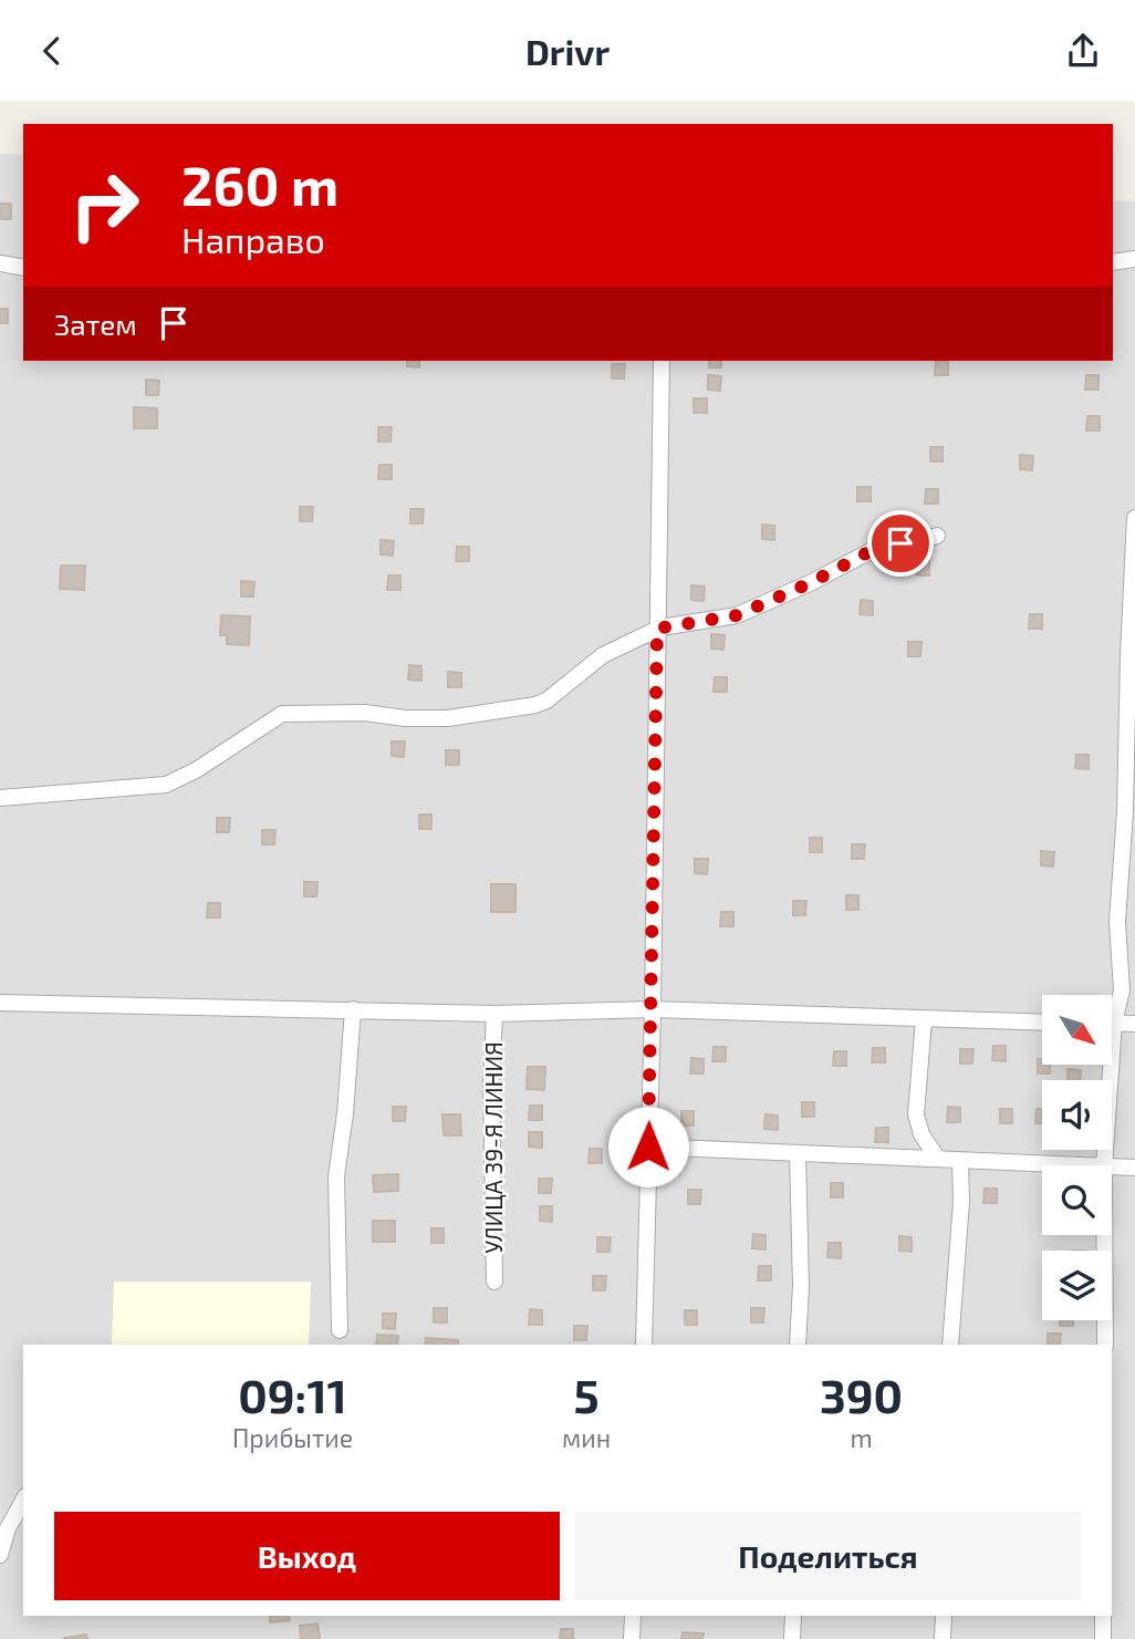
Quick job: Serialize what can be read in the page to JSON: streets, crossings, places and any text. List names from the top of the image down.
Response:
{
  "streets": {
    "street": ["УЛИЦА 39-Я ЛИНИЯ"]
  },
  "north": "bottom right",
  "page": {
    "header": "Drivr",
    "turn": ["260 m", "Направо"],
    "then": "Затем",
    "eta": [
      "09:11",
      "Прибытие",
      "5",
      "мин",
      "390",
      "m"
    ],
    "buttons": ["Выход", "Поделиться"]
  }
}
